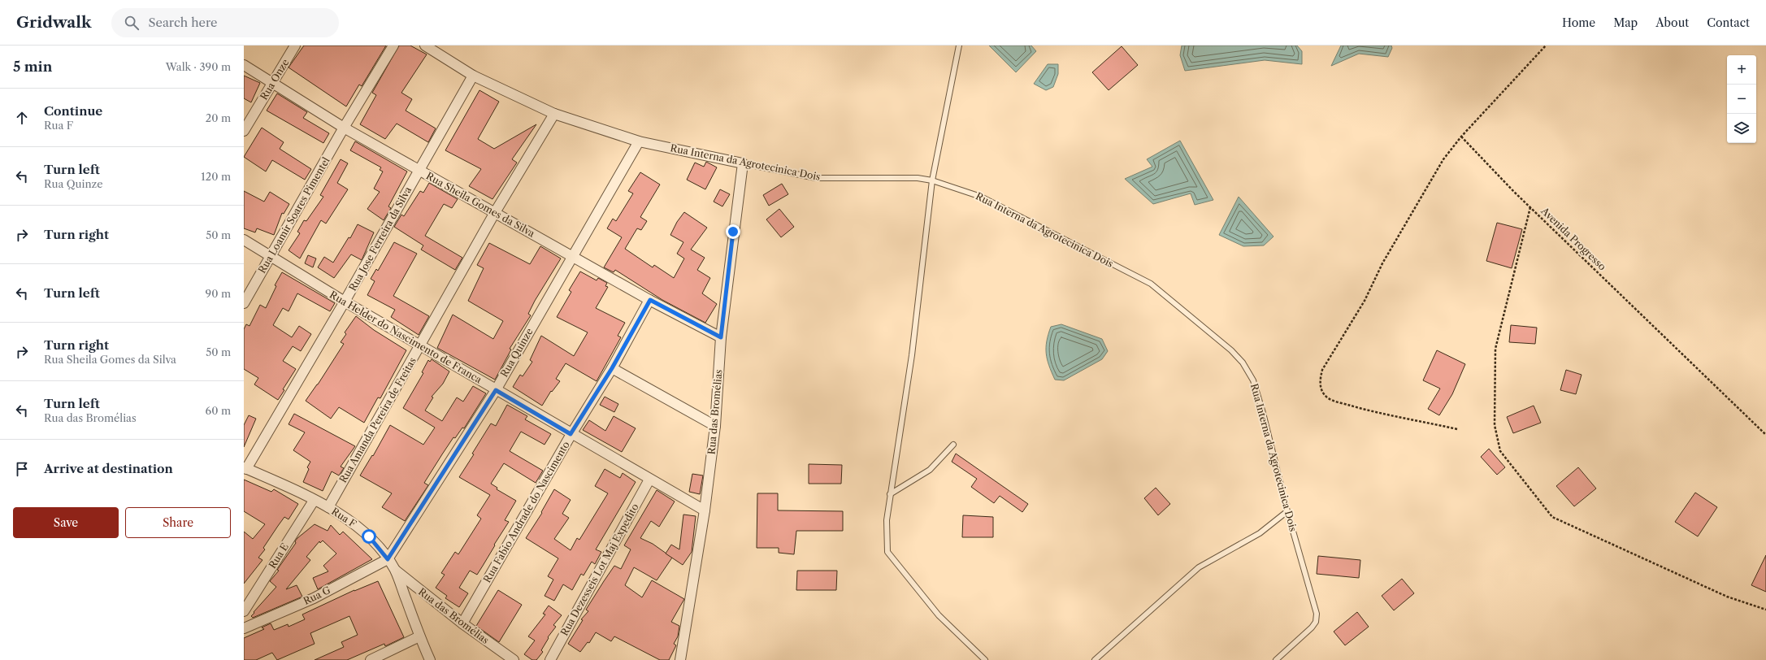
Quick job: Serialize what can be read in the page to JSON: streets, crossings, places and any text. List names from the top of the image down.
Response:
{
  "streets": {
    "street": [
      "Rua Onze",
      "Rua Interna da Agrotecinica Dois",
      "Rua Sheila Gomes da Silva",
      "Rua Loamir Soares Pimentel",
      "Rua Jose Ferreira da Silva",
      "Rua Helder do Nascimento de Franca",
      "Rua Quinze",
      "Rua das Bromélias",
      "Rua Amanda Pereira de Freitas",
      "Rua Fabio Andrade do Nascimento",
      "Rua F",
      "Rua E",
      "Rua Dezesseis Lot Maj Expedito",
      "Rua G"
    ],
    "path": ["Avenida Progresso"]
  },
  "crossings": [
    ["Rua Onze", "Rua Sheila Gomes da Silva"],
    ["Rua Interna da Agrotecinica Dois", "Rua Jose Ferreira da Silva"],
    ["Rua Interna da Agrotecinica Dois", "Rua Quinze"],
    ["Rua Interna da Agrotecinica Dois", "Rua das Bromélias"],
    ["Rua Interna da Agrotecinica Dois", "Rua Amanda Pereira de Freitas"],
    ["Rua Sheila Gomes da Silva", "Rua Loamir Soares Pimentel"],
    ["Rua Sheila Gomes da Silva", "Rua Jose Ferreira da Silva"],
    ["Rua Sheila Gomes da Silva", "Rua Quinze"],
    ["Rua Sheila Gomes da Silva", "Rua das Bromélias"],
    ["Rua Sheila Gomes da Silva", "Rua Amanda Pereira de Freitas"],
    ["Rua Sheila Gomes da Silva", "Rua Fabio Andrade do Nascimento"],
    ["Rua Loamir Soares Pimentel", "Rua Helder do Nascimento de Franca"],
    ["Rua Jose Ferreira da Silva", "Rua Helder do Nascimento de Franca"],
    ["Rua Jose Ferreira da Silva", "Rua F"],
    ["Rua Helder do Nascimento de Franca", "Rua Quinze"],
    ["Rua Helder do Nascimento de Franca", "Rua das Bromélias"],
    ["Rua Helder do Nascimento de Franca", "Rua Amanda Pereira de Freitas"],
    ["Rua Helder do Nascimento de Franca", "Rua Fabio Andrade do Nascimento"],
    ["Rua Helder do Nascimento de Franca", "Rua Dezesseis Lot Maj Expedito"],
    ["Rua Quinze", "Rua F"],
    ["Rua Quinze", "Rua G"],
    ["Rua das Bromélias", "Rua Fabio Andrade do Nascimento"],
    ["Rua das Bromélias", "Rua F"],
    ["Rua Amanda Pereira de Freitas", "Rua F"],
    ["Rua F", "Rua E"],
    ["Rua F", "Rua G"]
  ],
  "page": {
    "header": "Gridwalk",
    "search": "Search here",
    "nav": [
      "Home",
      "Map",
      "About",
      "Contact"
    ],
    "heading": ["5 min", "Walk · 390 m"],
    "map_buttons": ["+", "−"],
    "list": [
      ["Continue", "Rua F", "20 m"],
      ["Turn left", "Rua Quinze", "120 m"],
      ["Turn right", "50 m"],
      ["Turn left", "90 m"],
      ["Turn right", "Rua Sheila Gomes da Silva", "50 m"],
      ["Turn left", "Rua das Bromélias", "60 m"],
      "Arrive at destination"
    ],
    "buttons": ["Save", "Share"]
  }
}
